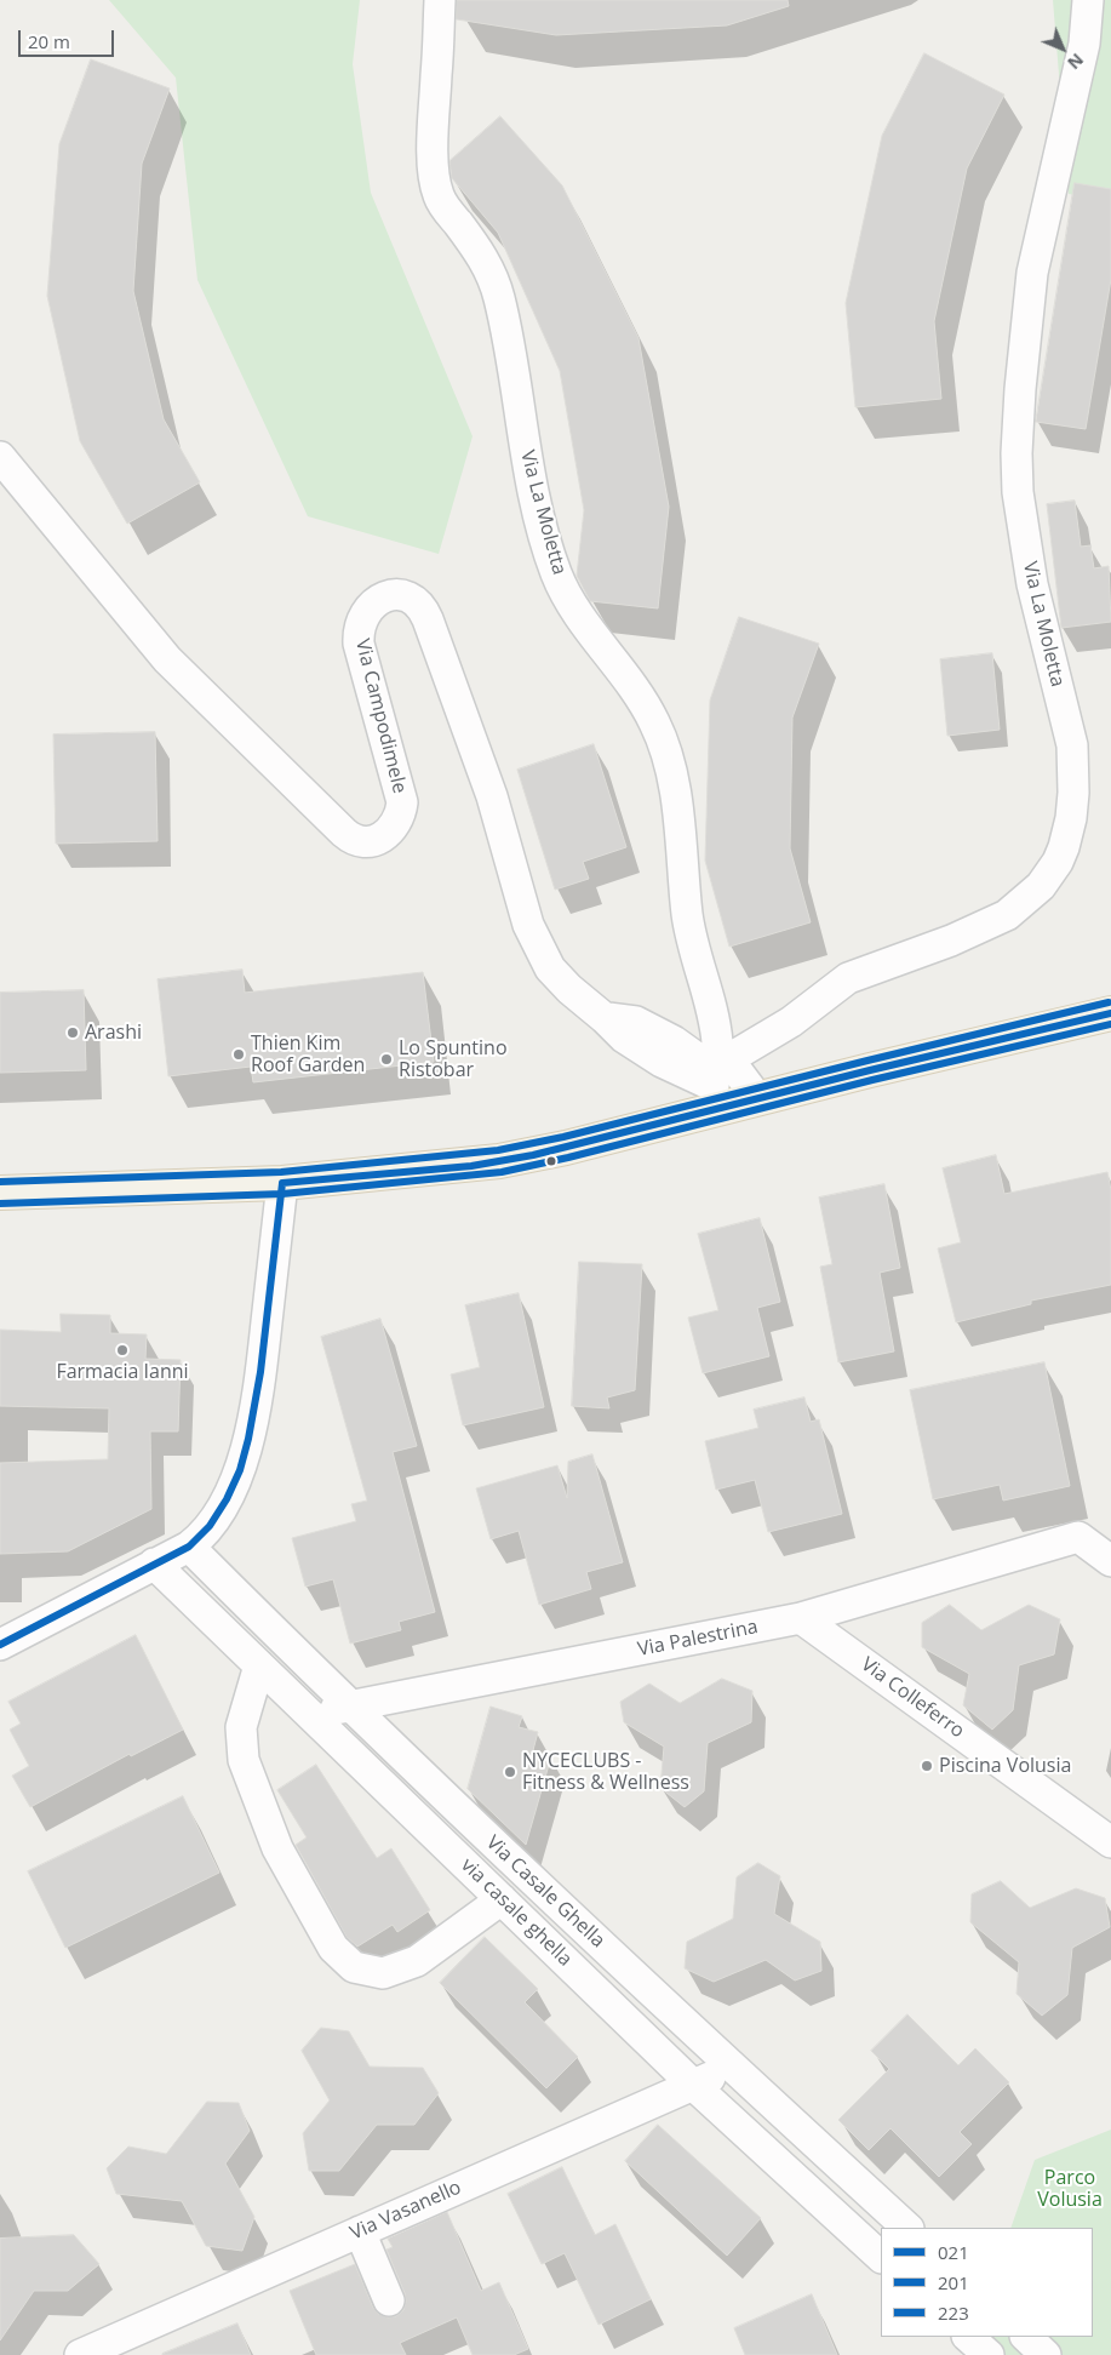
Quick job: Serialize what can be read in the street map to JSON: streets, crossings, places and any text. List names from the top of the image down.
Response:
{
  "streets": {
    "street": [
      "Via La Moletta",
      "Via Campodimele",
      "Via Palestrina",
      "Via Colleferro",
      "Via Casale Ghella",
      "via casale ghella",
      "Via Vasanello"
    ]
  },
  "crossings": [
    ["Via La Moletta", "Via Campodimele"],
    ["Via Palestrina", "Via Colleferro"],
    ["Via Palestrina", "Via Casale Ghella"],
    ["Via Palestrina", "via casale ghella"],
    ["Via Casale Ghella", "Via Vasanello"],
    ["via casale ghella", "Via Vasanello"]
  ],
  "parks": ["Parco Volusia"],
  "places": [
    "Arashi",
    "Thien Kim Roof Garden",
    "Lo Spuntino Ristobar",
    "Farmacia Ianni",
    "Piscina Volusia",
    "NYCECLUBS - Fitness & Wellness"
  ],
  "lines": ["transit line 223", "transit line 021", "transit line 201"],
  "legend": ["021", "201", "223"],
  "scale_bar": "20 m",
  "north": "bottom right"
}
